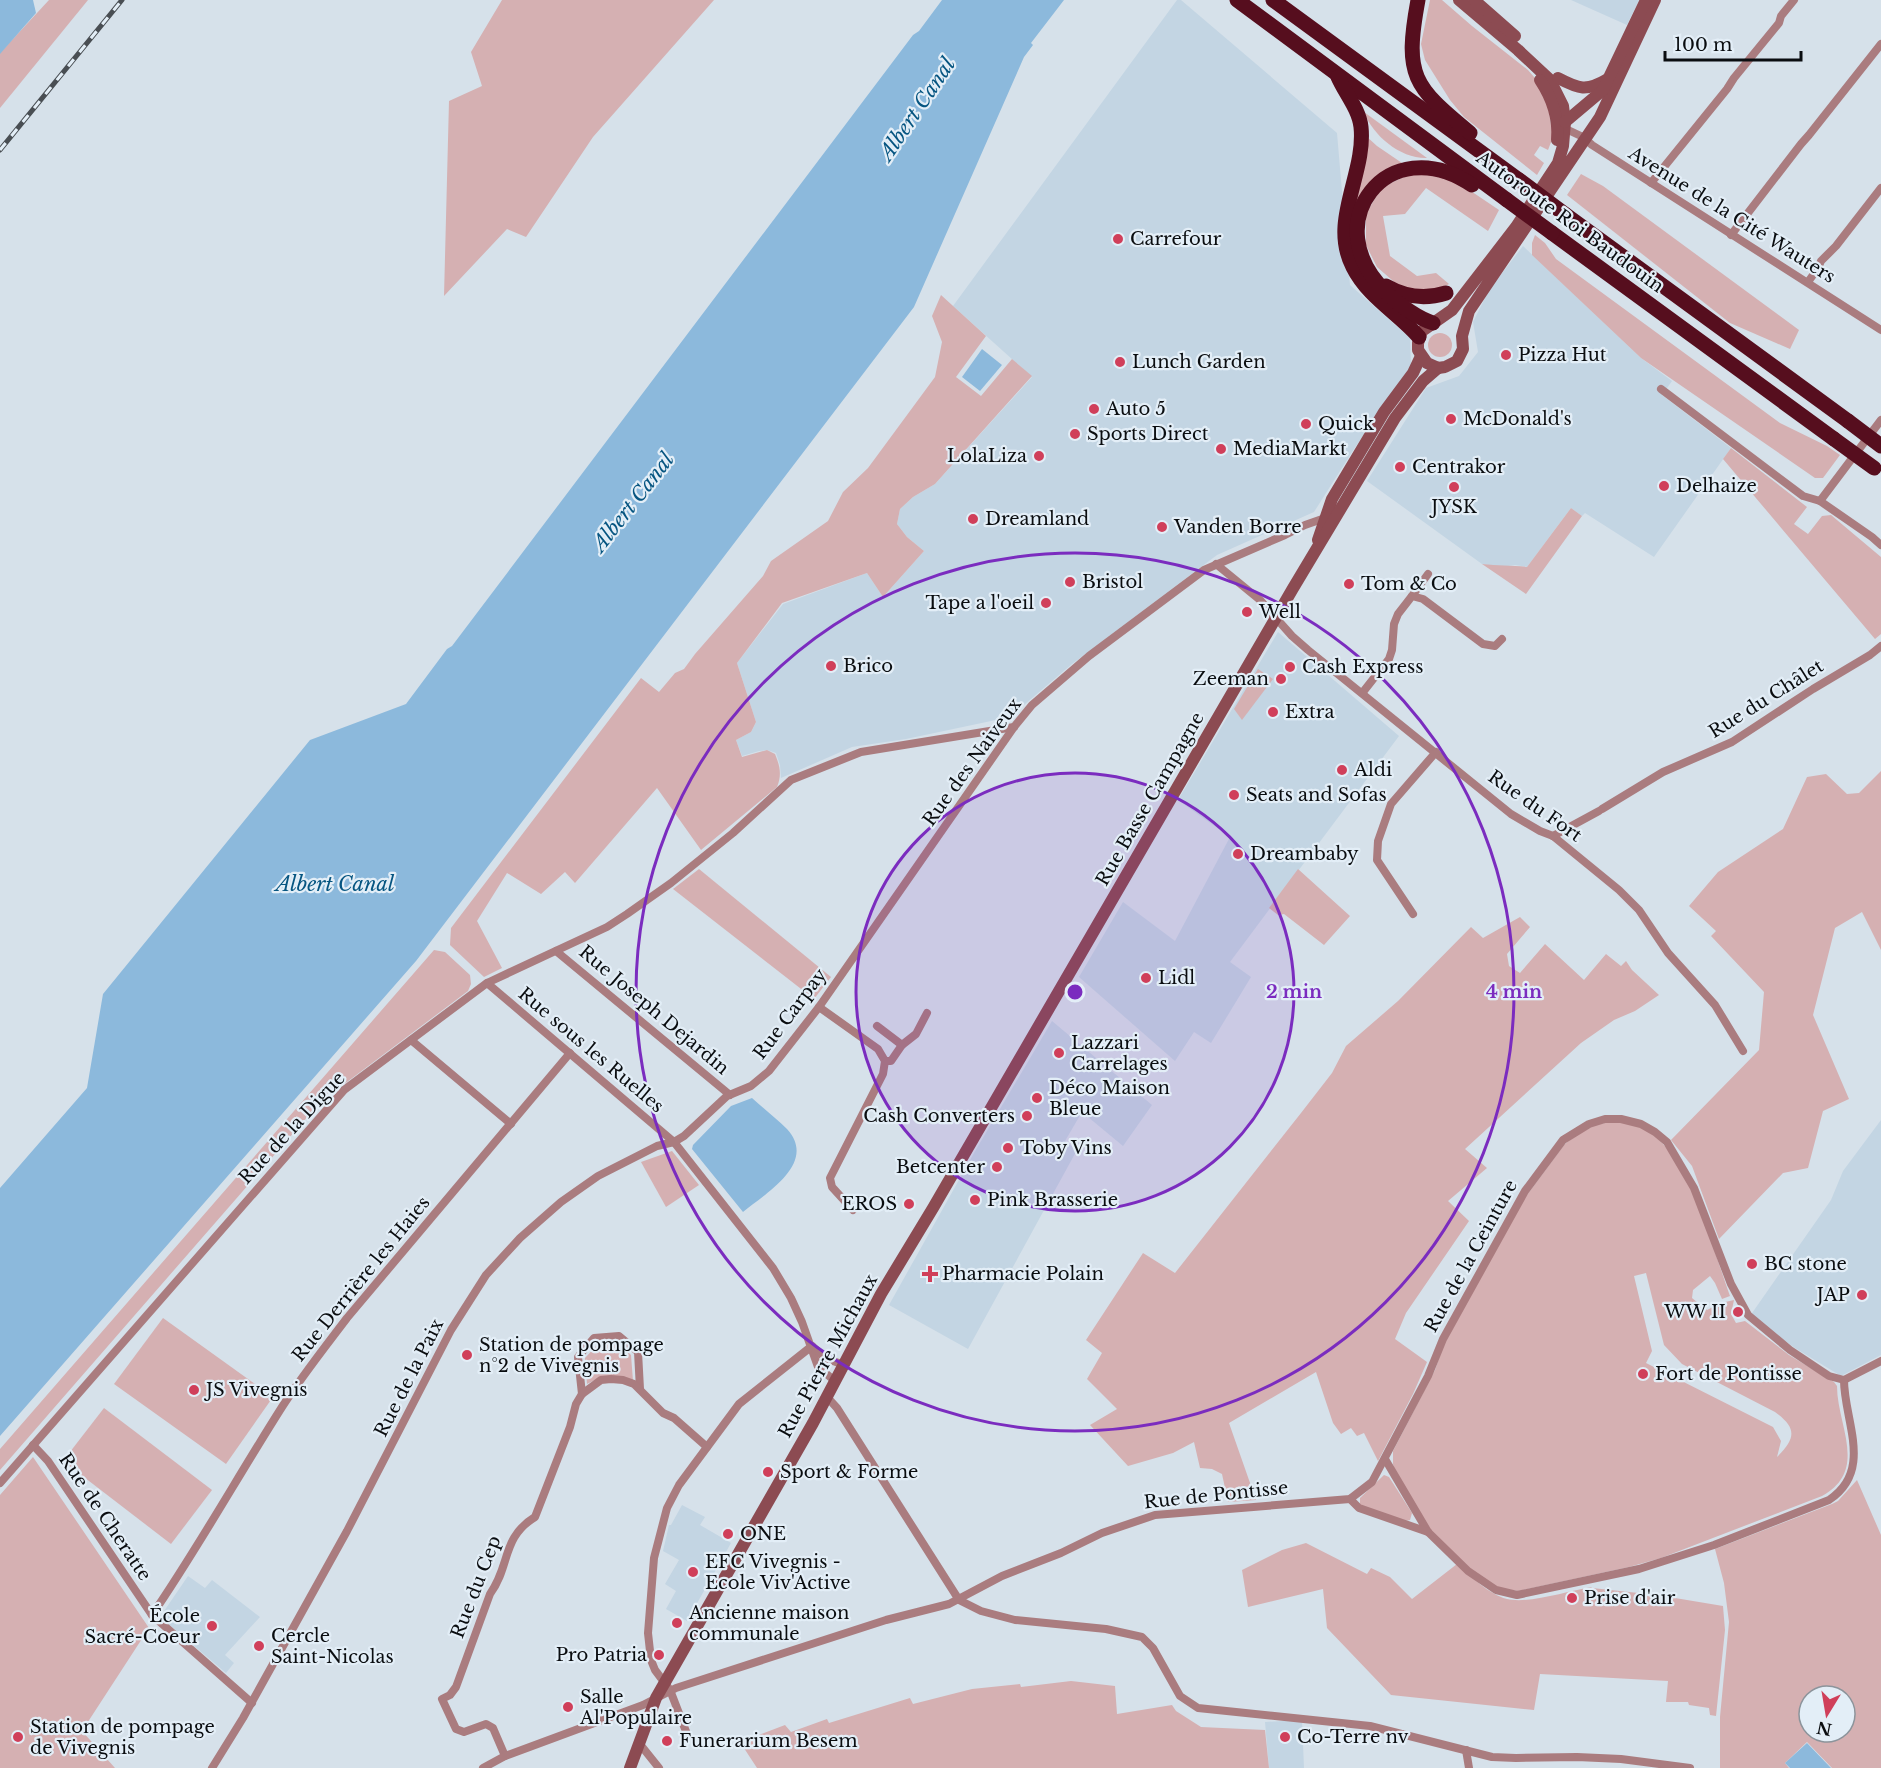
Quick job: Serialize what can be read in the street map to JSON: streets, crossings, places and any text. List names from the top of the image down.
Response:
{
  "streets": {
    "highway": ["Autoroute Roi Baudouin"],
    "main road": ["Rue Basse Campagne", "Rue Pierre Michaux"],
    "street": [
      "Avenue de la Cité Wauters",
      "Rue du Châlet",
      "Rue des Naiveux",
      "Rue du Fort",
      "Rue Joseph Dejardin",
      "Rue Carpay",
      "Rue sous les Ruelles",
      "Rue de la Digue",
      "Rue de la Ceinture",
      "Rue Derrière les Haies",
      "Rue de la Paix",
      "Rue de Pontisse",
      "Rue de Cheratte",
      "Rue du Cep"
    ]
  },
  "crossings": [
    ["Avenue de la Cité Wauters", "Rue Basse Campagne"],
    ["Rue du Châlet", "Rue du Fort"],
    ["Rue des Naiveux", "Rue Basse Campagne"],
    ["Rue des Naiveux", "Rue Carpay"],
    ["Rue des Naiveux", "Rue de la Digue"],
    ["Rue Basse Campagne", "Rue du Fort"],
    ["Rue Basse Campagne", "Rue Pierre Michaux"],
    ["Rue Joseph Dejardin", "Rue Carpay"],
    ["Rue Joseph Dejardin", "Rue de la Digue"],
    ["Rue Carpay", "Rue sous les Ruelles"],
    ["Rue Carpay", "Rue de la Paix"],
    ["Rue sous les Ruelles", "Rue de la Digue"],
    ["Rue sous les Ruelles", "Rue Derrière les Haies"],
    ["Rue sous les Ruelles", "Rue Pierre Michaux"],
    ["Rue sous les Ruelles", "Rue de la Paix"],
    ["Rue de la Digue", "Rue de Cheratte"],
    ["Rue Derrière les Haies", "Rue de Cheratte"],
    ["Rue Pierre Michaux", "Rue de Pontisse"],
    ["Rue de la Paix", "Rue de Cheratte"]
  ],
  "water": ["Albert Canal"],
  "places": {
    "other": [
      "Carrefour",
      "Pizza Hut",
      "Lunch Garden",
      "Auto 5",
      "McDonald's",
      "Quick",
      "Sports Direct",
      "MediaMarkt",
      "LolaLiza",
      "Centrakor",
      "Delhaize",
      "JYSK",
      "Dreamland",
      "Vanden Borre",
      "Bristol",
      "Tom & Co",
      "Tape a l'oeil",
      "Well",
      "Brico",
      "Cash Express",
      "Zeeman",
      "Extra",
      "Aldi",
      "Seats and Sofas",
      "Dreambaby",
      "Lidl",
      "Lazzari Carrelages",
      "Déco Maison Bleue",
      "Cash Converters",
      "Toby Vins",
      "Betcenter",
      "Pink Brasserie",
      "EROS",
      "BC stone",
      "JAP",
      "WW II",
      "Station de pompage n°2 de Vivegnis",
      "Fort de Pontisse",
      "JS Vivegnis",
      "Sport & Forme",
      "ONE",
      "EFC Vivegnis - Ecole Viv'Active",
      "Prise d'air",
      "Ancienne maison communale",
      "École Sacré-Coeur",
      "Cercle Saint-Nicolas",
      "Pro Patria",
      "Salle Al'Populaire",
      "Station de pompage de Vivegnis",
      "Co-Terre nv",
      "Funerarium Besem"
    ],
    "health": ["Pharmacie Polain"]
  },
  "scale_bar": "100 m",
  "north": "bottom",
  "rings": ["2 min", "4 min"]
}
